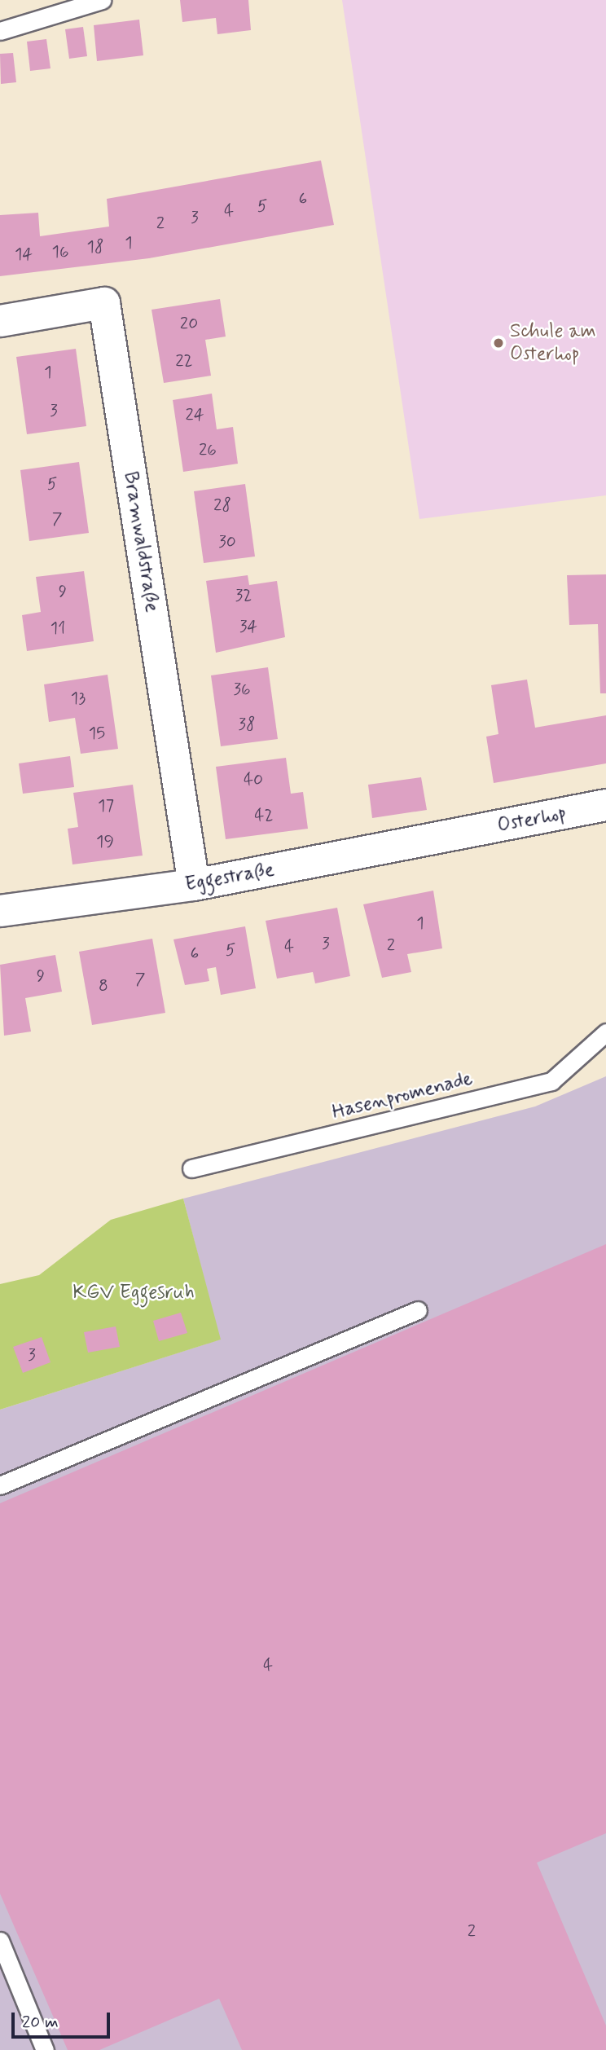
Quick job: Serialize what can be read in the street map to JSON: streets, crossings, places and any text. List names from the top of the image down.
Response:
{
  "streets": {
    "street": ["Bramwaldstraße", "Osterhop", "Eggestraße"],
    "lane": ["Hasenpromenade"]
  },
  "crossings": [
    ["Bramwaldstraße", "Eggestraße"],
    ["Osterhop", "Eggestraße"]
  ],
  "parks": ["KGV Eggesruh"],
  "places": ["Schule am Osterhop"],
  "house_numbers": [
    "6",
    "5",
    "4",
    "3",
    "2",
    "1",
    "18",
    "16",
    "14",
    "20",
    "22",
    "1",
    "3",
    "24",
    "26",
    "5",
    "28",
    "7",
    "30",
    "9",
    "32",
    "34",
    "11",
    "36",
    "13",
    "38",
    "15",
    "40",
    "17",
    "42",
    "19",
    "1",
    "3",
    "2",
    "4",
    "5",
    "6",
    "9",
    "7",
    "8",
    "3",
    "4",
    "2"
  ],
  "scale_bar": "20 m"
}
